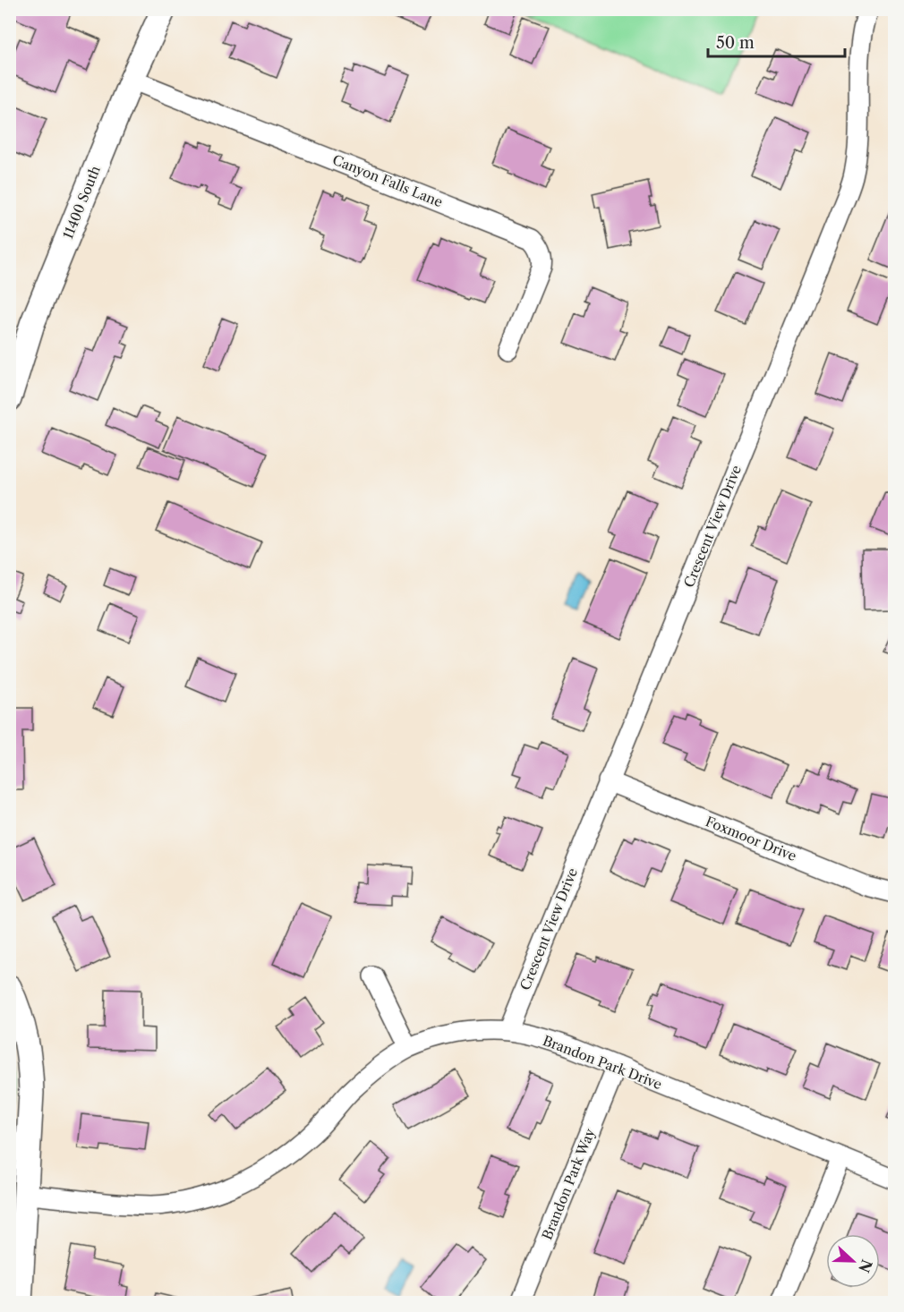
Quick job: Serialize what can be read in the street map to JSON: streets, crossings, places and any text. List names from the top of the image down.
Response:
{
  "streets": {
    "street": [
      "Canyon Falls Lane",
      "11400 South",
      "Crescent View Drive",
      "Foxmoor Drive",
      "Brandon Park Drive",
      "Brandon Park Way"
    ]
  },
  "crossings": [
    ["Canyon Falls Lane", "11400 South"],
    ["Crescent View Drive", "Foxmoor Drive"],
    ["Crescent View Drive", "Brandon Park Drive"],
    ["Brandon Park Drive", "Brandon Park Way"]
  ],
  "scale_bar": "50 m",
  "north": "right"
}
